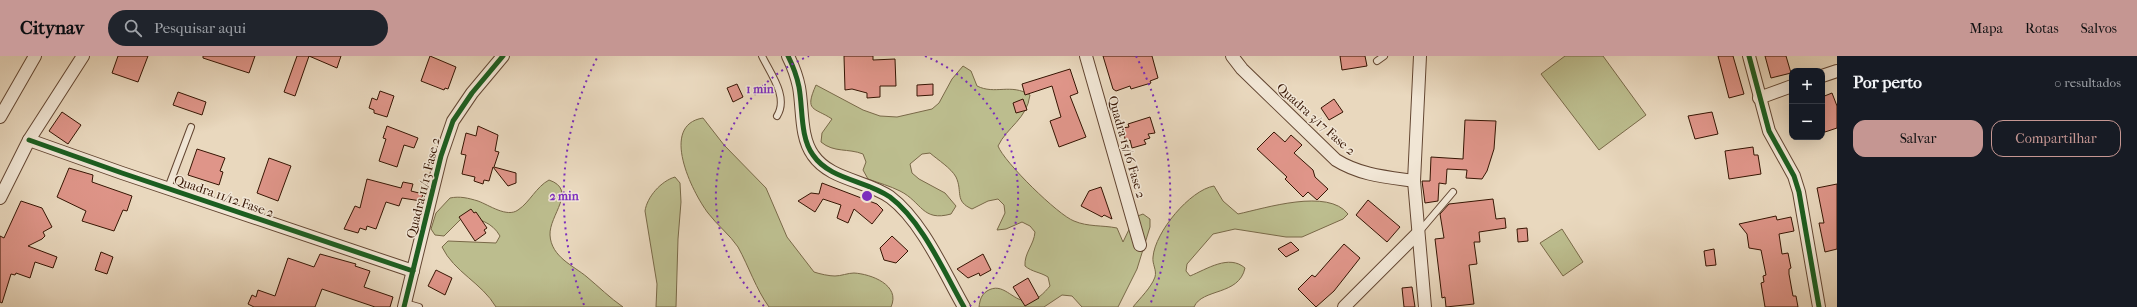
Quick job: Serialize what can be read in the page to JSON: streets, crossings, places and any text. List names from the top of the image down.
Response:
{
  "streets": {
    "street": [
      "Quadra 3/17 Fase 2",
      "Quadra 15/16 Fase 2",
      "Quadra 11/13 Fase 2",
      "Quadra 11/12 Fase 2"
    ]
  },
  "crossings": [
    ["Quadra 11/13 Fase 2", "Quadra 11/12 Fase 2"]
  ],
  "page": {
    "header": "Citynav",
    "search": "Pesquisar aqui",
    "nav": ["Mapa", "Rotas", "Salvos"],
    "heading": ["Por perto", "0 resultados"],
    "map_buttons": ["+", "−"],
    "buttons": ["Salvar", "Compartilhar"]
  },
  "rings": ["1 min", "2 min"]
}
